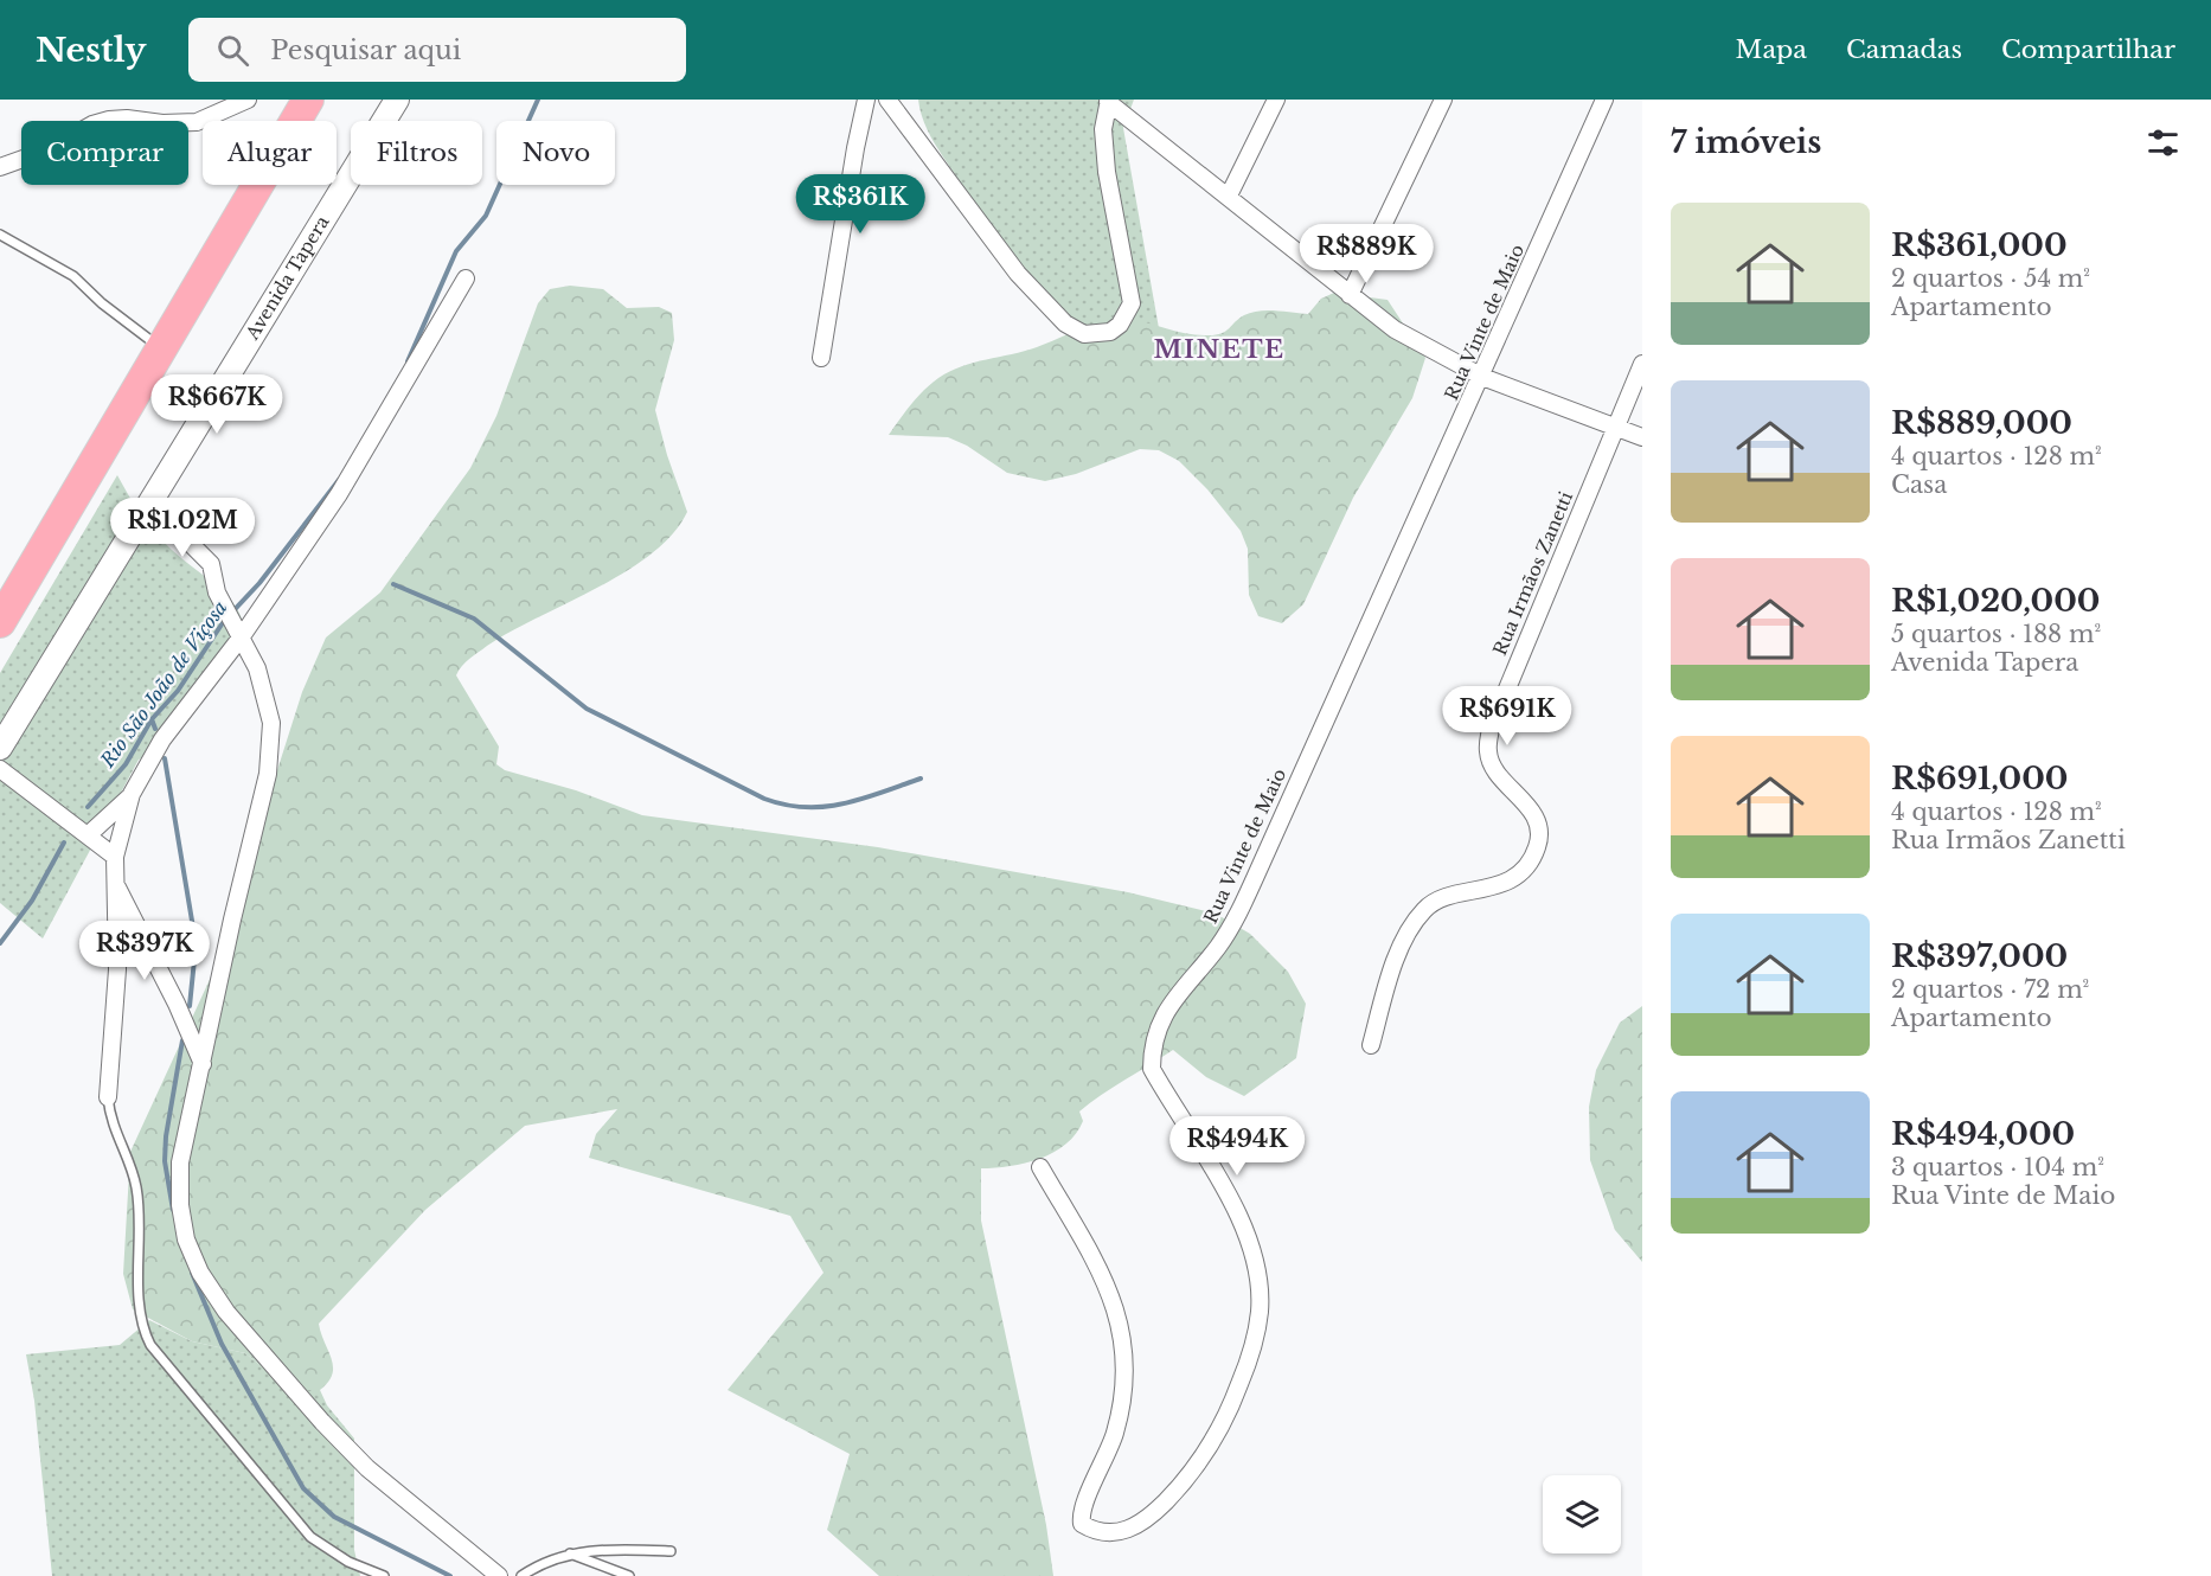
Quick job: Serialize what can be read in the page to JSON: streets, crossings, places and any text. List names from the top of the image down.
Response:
{
  "streets": {
    "street": ["Avenida Tapera", "Rua Vinte de Maio", "Rua Irmãos Zanetti"]
  },
  "districts": ["MINETE"],
  "water": ["Rio São João de Viçosa"],
  "page": {
    "header": "Nestly",
    "search": "Pesquisar aqui",
    "nav": ["Mapa", "Camadas", "Compartilhar"],
    "heading": "7 imóveis",
    "chip": [
      "Comprar",
      "Alugar",
      "Filtros",
      "Novo"
    ],
    "price": [
      "R$361K",
      "R$889K",
      "R$667K",
      "R$1.02M",
      "R$691K",
      "R$397K",
      "R$494K"
    ],
    "list": [
      {
        "name": "R$361,000",
        "note": "2 quartos · 54 m² · Apartamento"
      },
      {
        "name": "R$889,000",
        "note": "4 quartos · 128 m² · Casa"
      },
      {
        "name": "R$1,020,000",
        "note": "5 quartos · 188 m² · Avenida Tapera"
      },
      {
        "name": "R$691,000",
        "note": "4 quartos · 128 m² · Rua Irmãos Zanetti"
      },
      {
        "name": "R$397,000",
        "note": "2 quartos · 72 m² · Apartamento"
      },
      {
        "name": "R$494,000",
        "note": "3 quartos · 104 m² · Rua Vinte de Maio"
      }
    ]
  }
}
